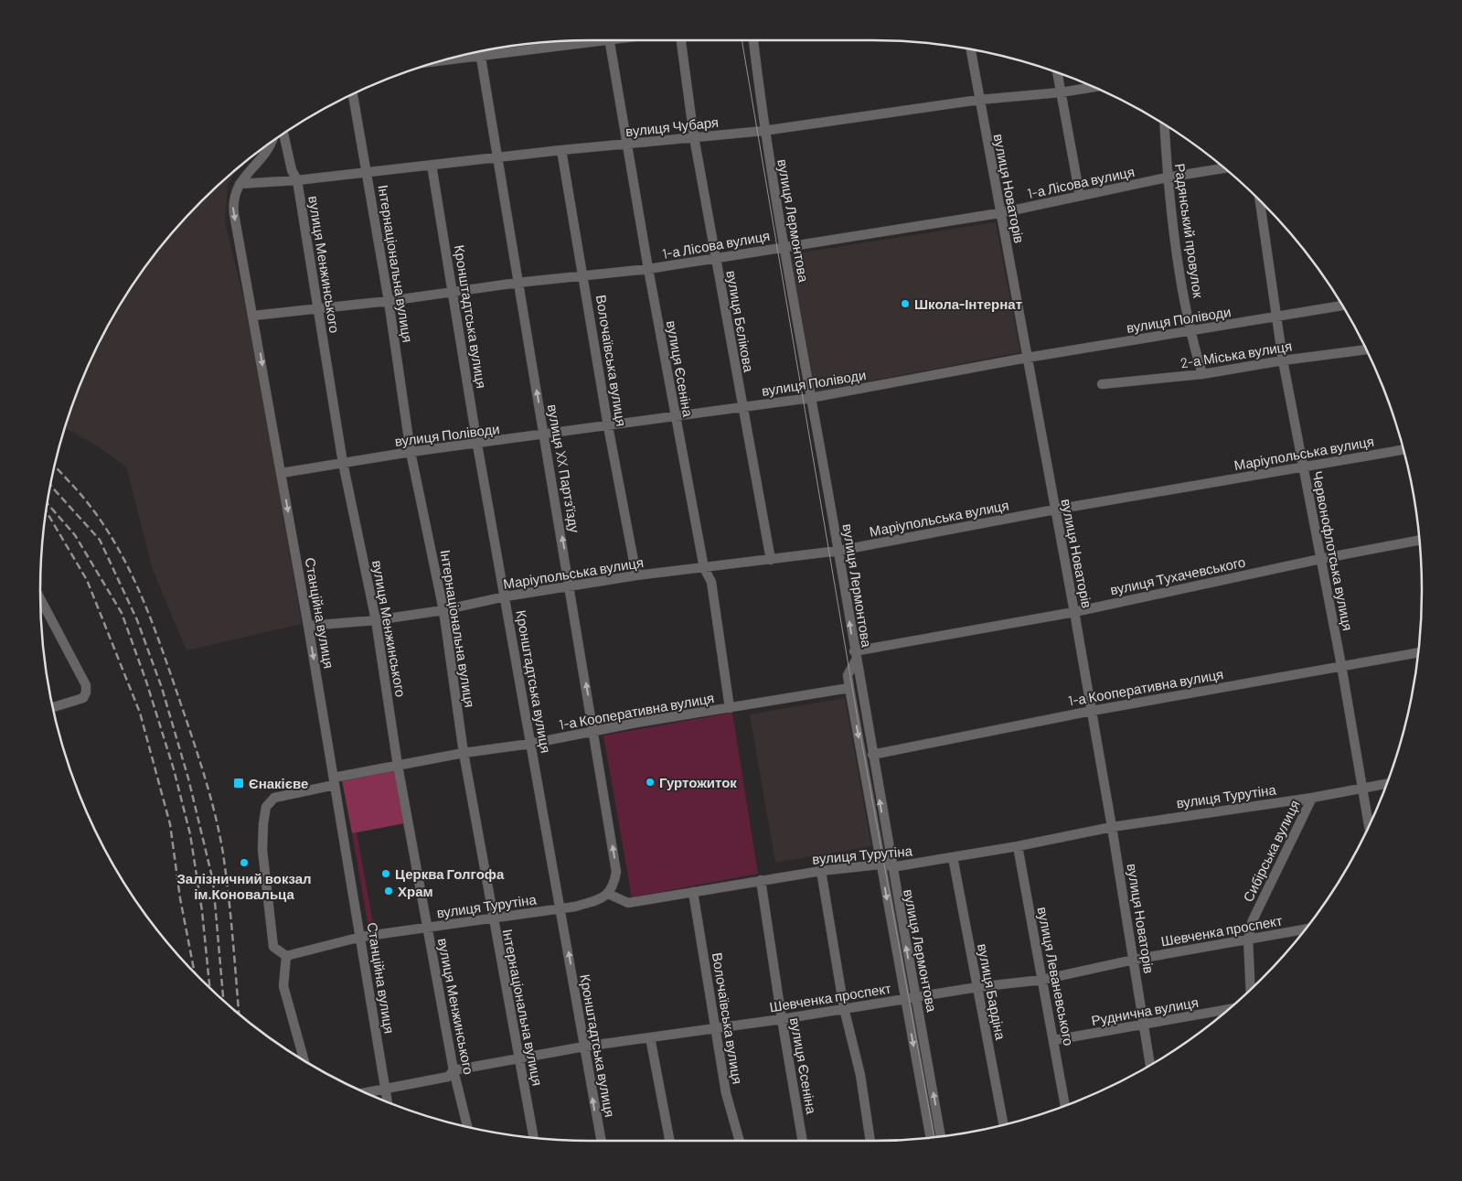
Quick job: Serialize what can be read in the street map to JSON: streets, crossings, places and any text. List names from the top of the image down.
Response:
{
  "streets": {
    "street": [
      "вулиця Чубаря",
      "1-а Лісова вулиця",
      "вулиця Новаторів",
      "вулиця Лермонтова",
      "Радянський провулок",
      "Інтернаціональна вулиця",
      "вулиця Менжинського",
      "Кронштадтська вулиця",
      "вулиця Поліводи",
      "вулиця Бєлікова",
      "2-а Міська вулиця",
      "Волочаївська вулиця",
      "вулиця Єсеніна",
      "Маріупольська вулиця",
      "вулиця XX Партз'їзду",
      "Червонофлотська вулиця",
      "вулиця Тухачевського",
      "Станційна вулиця",
      "1-а Кооперативна вулиця",
      "вулиця Турутіна",
      "Сибірська вулиця",
      "Шевченка проспект",
      "вулиця Леваневського",
      "вулиця Бардіна",
      "Руднична вулиця"
    ]
  },
  "crossings": [
    ["вулиця Чубаря", "вулиця Новаторів"],
    ["вулиця Чубаря", "вулиця Лермонтова"],
    ["вулиця Чубаря", "Інтернаціональна вулиця"],
    ["вулиця Чубаря", "вулиця Менжинського"],
    ["вулиця Чубаря", "Кронштадтська вулиця"],
    ["вулиця Чубаря", "вулиця Бєлікова"],
    ["вулиця Чубаря", "Волочаївська вулиця"],
    ["вулиця Чубаря", "вулиця Єсеніна"],
    ["вулиця Чубаря", "вулиця XX Партз'їзду"],
    ["вулиця Чубаря", "Станційна вулиця"],
    ["1-а Лісова вулиця", "вулиця Новаторів"],
    ["1-а Лісова вулиця", "вулиця Лермонтова"],
    ["1-а Лісова вулиця", "Радянський провулок"],
    ["1-а Лісова вулиця", "Інтернаціональна вулиця"],
    ["1-а Лісова вулиця", "вулиця Менжинського"],
    ["1-а Лісова вулиця", "Кронштадтська вулиця"],
    ["1-а Лісова вулиця", "вулиця Бєлікова"],
    ["1-а Лісова вулиця", "Волочаївська вулиця"],
    ["1-а Лісова вулиця", "вулиця Єсеніна"],
    ["1-а Лісова вулиця", "вулиця XX Партз'їзду"],
    ["1-а Лісова вулиця", "Станційна вулиця"],
    ["вулиця Новаторів", "вулиця Поліводи"],
    ["вулиця Новаторів", "Маріупольська вулиця"],
    ["вулиця Новаторів", "вулиця Тухачевського"],
    ["вулиця Новаторів", "1-а Кооперативна вулиця"],
    ["вулиця Новаторів", "вулиця Турутіна"],
    ["вулиця Новаторів", "Шевченка проспект"],
    ["вулиця Новаторів", "Руднична вулиця"],
    ["вулиця Лермонтова", "вулиця Поліводи"],
    ["вулиця Лермонтова", "Маріупольська вулиця"],
    ["вулиця Лермонтова", "вулиця Тухачевського"],
    ["вулиця Лермонтова", "1-а Кооперативна вулиця"],
    ["вулиця Лермонтова", "вулиця Турутіна"],
    ["вулиця Лермонтова", "Шевченка проспект"],
    ["Радянський провулок", "вулиця Поліводи"],
    ["Радянський провулок", "2-а Міська вулиця"],
    ["Інтернаціональна вулиця", "вулиця Поліводи"],
    ["Інтернаціональна вулиця", "Маріупольська вулиця"],
    ["Інтернаціональна вулиця", "1-а Кооперативна вулиця"],
    ["Інтернаціональна вулиця", "вулиця Турутіна"],
    ["Інтернаціональна вулиця", "Шевченка проспект"],
    ["вулиця Менжинського", "вулиця Поліводи"],
    ["вулиця Менжинського", "Маріупольська вулиця"],
    ["вулиця Менжинського", "1-а Кооперативна вулиця"],
    ["вулиця Менжинського", "вулиця Турутіна"],
    ["вулиця Менжинського", "Шевченка проспект"],
    ["Кронштадтська вулиця", "вулиця Поліводи"],
    ["Кронштадтська вулиця", "Маріупольська вулиця"],
    ["Кронштадтська вулиця", "1-а Кооперативна вулиця"],
    ["Кронштадтська вулиця", "вулиця Турутіна"],
    ["Кронштадтська вулиця", "Шевченка проспект"],
    ["вулиця Поліводи", "вулиця Бєлікова"],
    ["вулиця Поліводи", "Волочаївська вулиця"],
    ["вулиця Поліводи", "вулиця Єсеніна"],
    ["вулиця Поліводи", "вулиця XX Партз'їзду"],
    ["вулиця Поліводи", "Червонофлотська вулиця"],
    ["вулиця Поліводи", "Станційна вулиця"],
    ["вулиця Бєлікова", "Маріупольська вулиця"],
    ["2-а Міська вулиця", "Червонофлотська вулиця"],
    ["Волочаївська вулиця", "Маріупольська вулиця"],
    ["Волочаївська вулиця", "вулиця Турутіна"],
    ["Волочаївська вулиця", "Шевченка проспект"],
    ["вулиця Єсеніна", "Маріупольська вулиця"],
    ["вулиця Єсеніна", "1-а Кооперативна вулиця"],
    ["вулиця Єсеніна", "вулиця Турутіна"],
    ["вулиця Єсеніна", "Шевченка проспект"],
    ["Маріупольська вулиця", "вулиця XX Партз'їзду"],
    ["Маріупольська вулиця", "Червонофлотська вулиця"],
    ["Маріупольська вулиця", "Станційна вулиця"],
    ["вулиця XX Партз'їзду", "1-а Кооперативна вулиця"],
    ["вулиця XX Партз'їзду", "вулиця Турутіна"],
    ["Червонофлотська вулиця", "вулиця Тухачевського"],
    ["Червонофлотська вулиця", "1-а Кооперативна вулиця"],
    ["Червонофлотська вулиця", "вулиця Турутіна"],
    ["Станційна вулиця", "1-а Кооперативна вулиця"],
    ["Станційна вулиця", "вулиця Турутіна"],
    ["Станційна вулиця", "Шевченка проспект"],
    ["1-а Кооперативна вулиця", "вулиця Турутіна"],
    ["вулиця Турутіна", "Сибірська вулиця"],
    ["вулиця Турутіна", "вулиця Леваневського"],
    ["вулиця Турутіна", "вулиця Бардіна"],
    ["Сибірська вулиця", "Шевченка проспект"],
    ["Шевченка проспект", "вулиця Леваневського"],
    ["Шевченка проспект", "вулиця Бардіна"],
    ["вулиця Леваневського", "Руднична вулиця"]
  ],
  "one_way": ["вулиця XX Партз'їзду", "Станційна вулиця"],
  "places": {
    "other": [
      "Школа-Інтернат",
      "Гуртожиток",
      "Залізничний вокзал ім.Коновальца",
      "Церква Голгофа",
      "Храм"
    ],
    "transit": ["Єнакієве"]
  }
}
